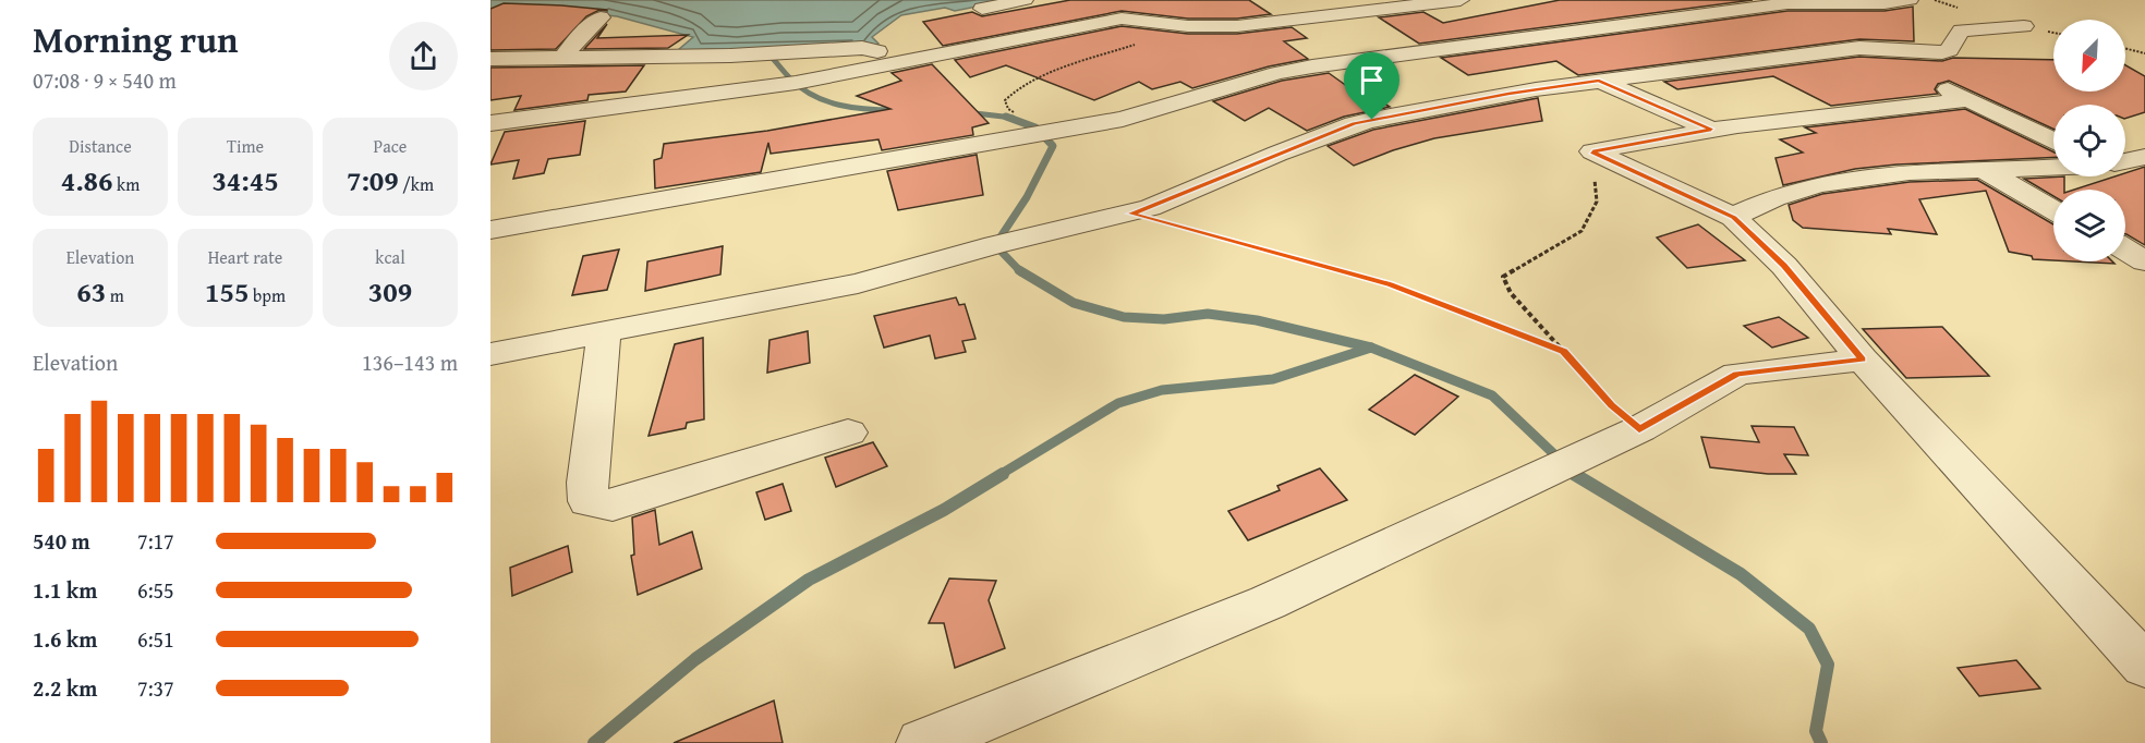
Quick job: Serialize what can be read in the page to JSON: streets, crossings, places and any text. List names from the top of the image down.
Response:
{
  "north": "bottom left",
  "page": {
    "heading": ["Morning run", "07:08 · 9 × 540 m"],
    "stats": [
      ["Distance", "4.86 km"],
      ["Time", "34:45"],
      ["Pace", "7:09 /km"],
      ["Elevation", "63 m"],
      ["Heart rate", "155 bpm"],
      ["kcal", "309"]
    ],
    "chart": ["Elevation", "136–143 m"],
    "list": [
      {
        "name": "540 m",
        "note": "7:17"
      },
      {
        "name": "1.1 km",
        "note": "6:55"
      },
      {
        "name": "1.6 km",
        "note": "6:51"
      },
      {
        "name": "2.2 km",
        "note": "7:37"
      }
    ]
  }
}
